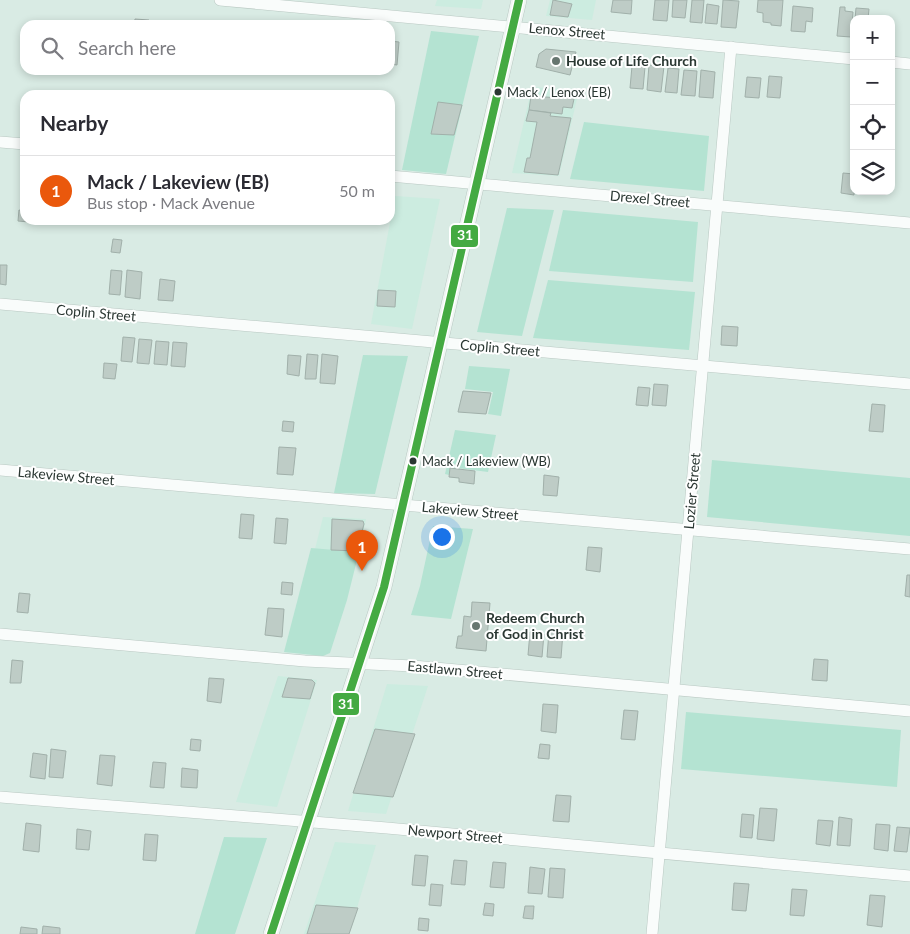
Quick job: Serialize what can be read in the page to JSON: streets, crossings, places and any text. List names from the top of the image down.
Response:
{
  "streets": {
    "street": [
      "Lenox Street",
      "Drexel Street",
      "Coplin Street",
      "Lakeview Street",
      "Lozier Street",
      "Eastlawn Street",
      "Newport Street"
    ]
  },
  "crossings": [
    ["Lenox Street", "Lozier Street"],
    ["Drexel Street", "Lozier Street"],
    ["Coplin Street", "Lozier Street"],
    ["Lakeview Street", "Lozier Street"],
    ["Lozier Street", "Eastlawn Street"],
    ["Lozier Street", "Newport Street"]
  ],
  "places": [
    "House of Life Church",
    "Mack / Lenox (EB)",
    "Mack / Lakeview (WB)",
    "Redeem Church of God in Christ"
  ],
  "lines": ["transit line 31"],
  "page": {
    "map_buttons": ["+", "−"],
    "search": "Search here",
    "heading": "Nearby",
    "list": [
      {
        "mark": "1",
        "name": "Mack / Lakeview (EB)",
        "note": "Bus stop · Mack Avenue",
        "value": "50 m"
      }
    ],
    "pins": "1"
  }
}
